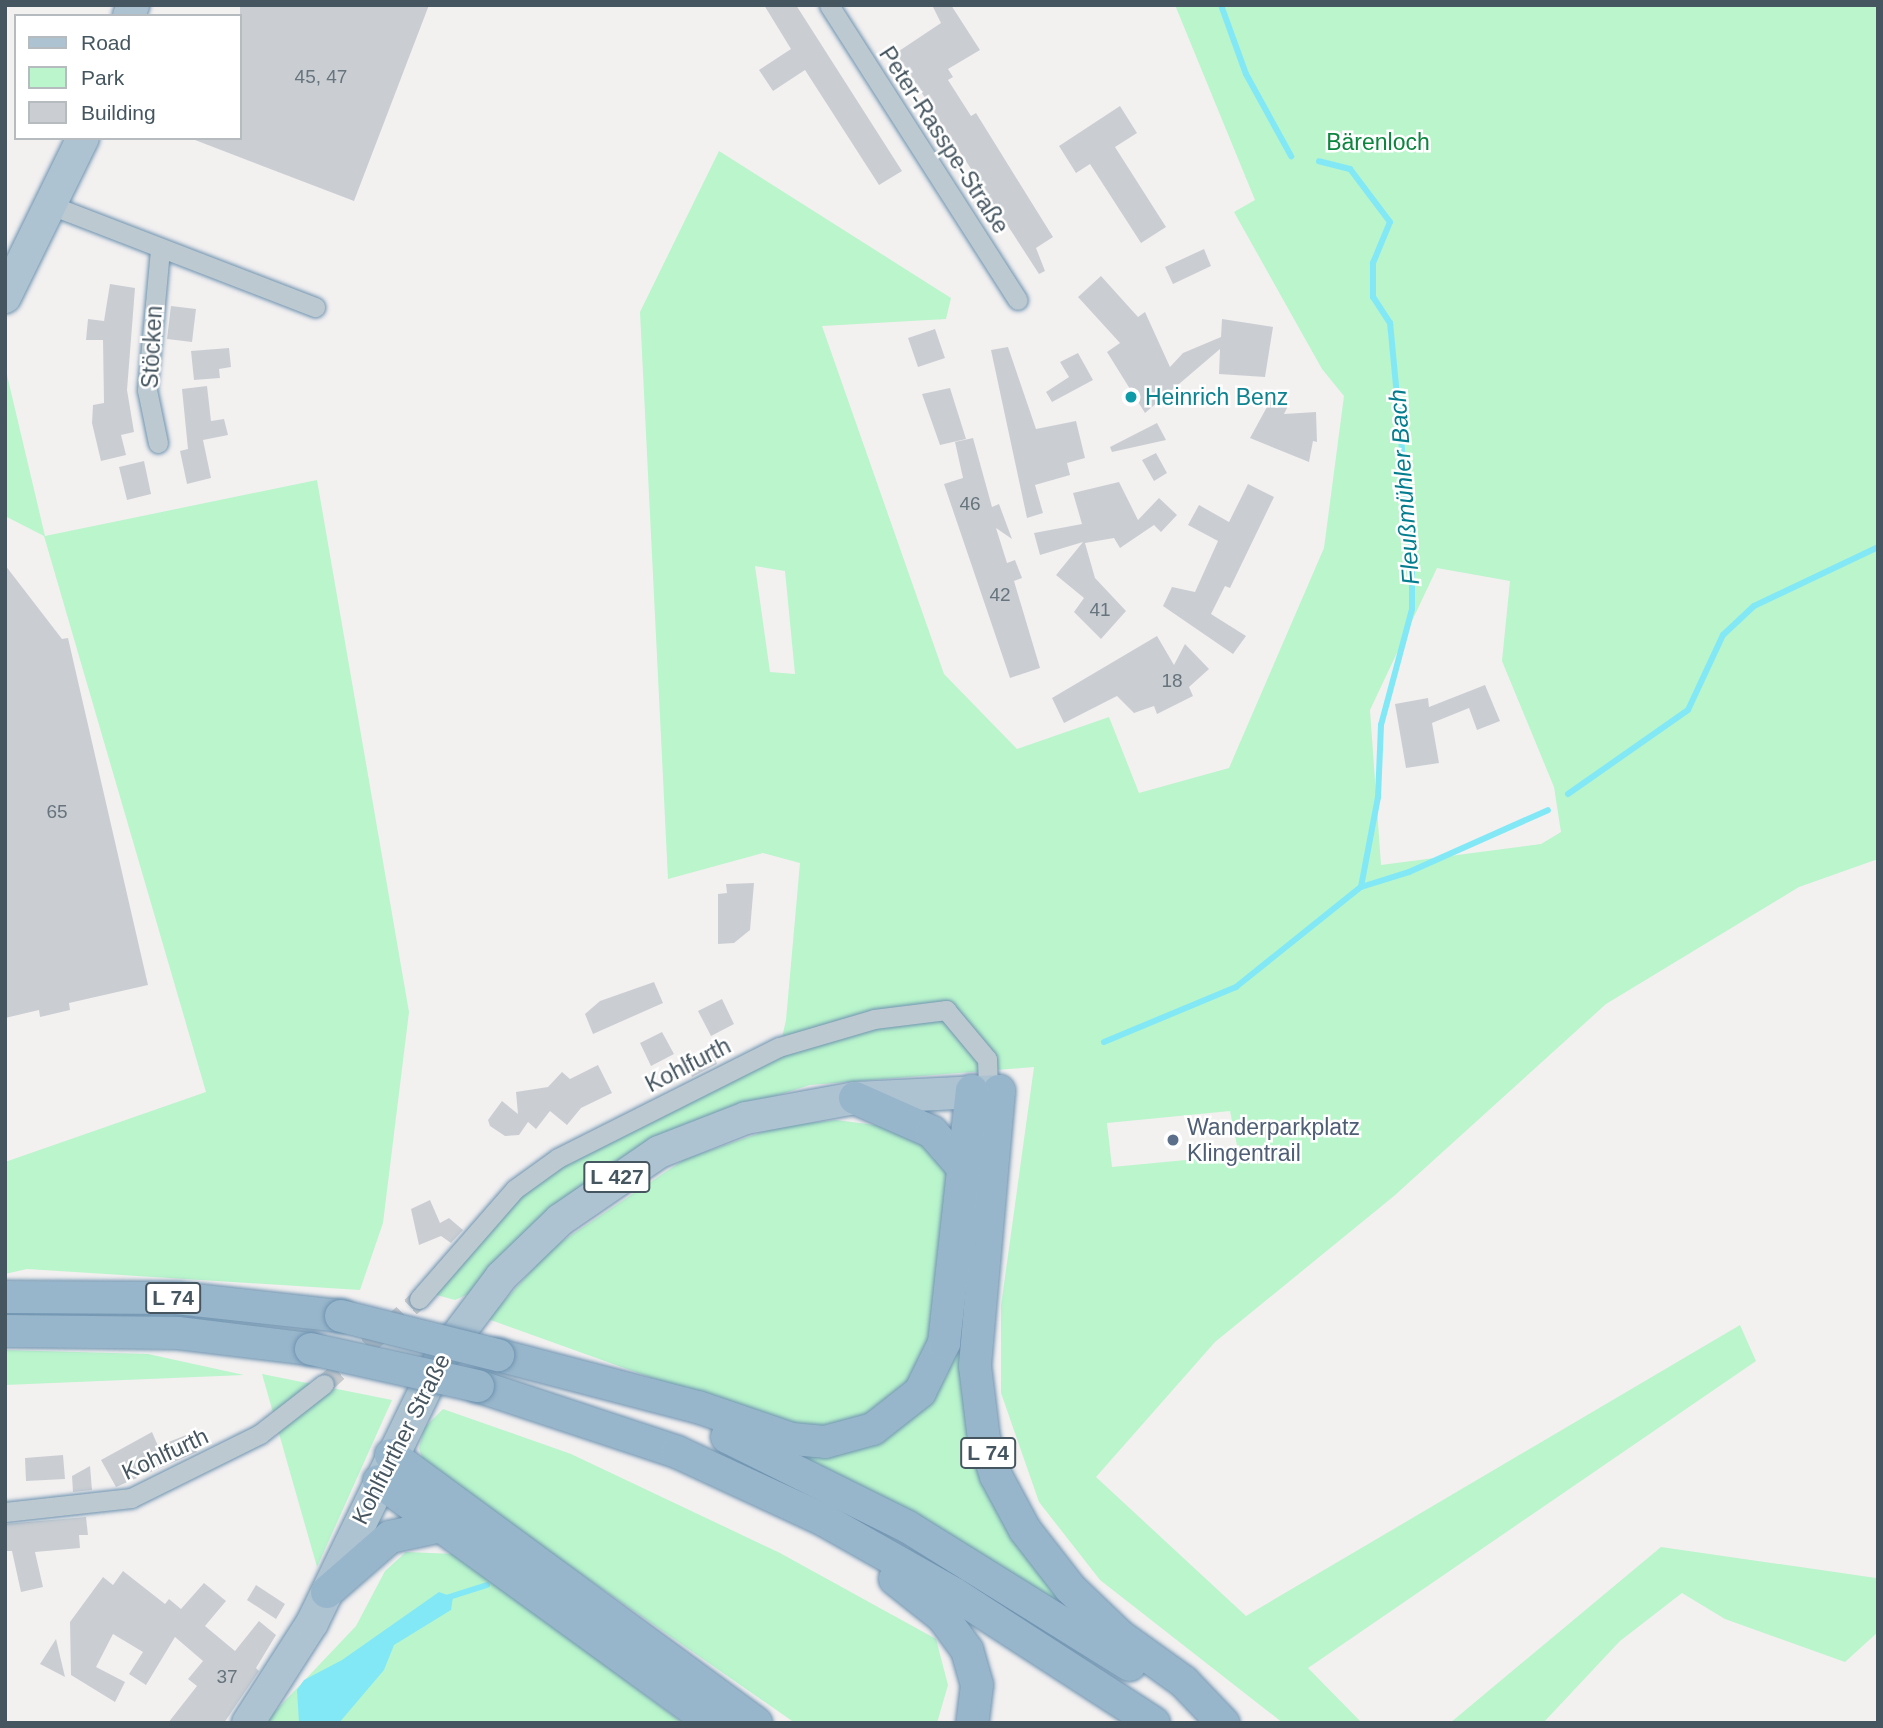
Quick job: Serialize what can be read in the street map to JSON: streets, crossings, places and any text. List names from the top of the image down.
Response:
{
  "streets": {
    "highway": ["L 74"],
    "main road": ["L 427", "Kohlfurther Straße"],
    "street": ["Peter-Rasspe-Straße", "Stöcken", "Kohlfurth"]
  },
  "crossings": [
    ["Kohlfurth", "L 74"],
    ["Kohlfurth", "Kohlfurther Straße"],
    ["L 74", "Kohlfurther Straße"]
  ],
  "water": ["Fleußmühler Bach"],
  "parks": ["Bärenloch"],
  "places": ["Heinrich Benz", "Wanderparkplatz Klingentrail"],
  "house_numbers": [
    "45, 47",
    "46",
    "42",
    "41",
    "18",
    "65",
    "37"
  ],
  "legend": ["Road", "Park", "Building"]
}
